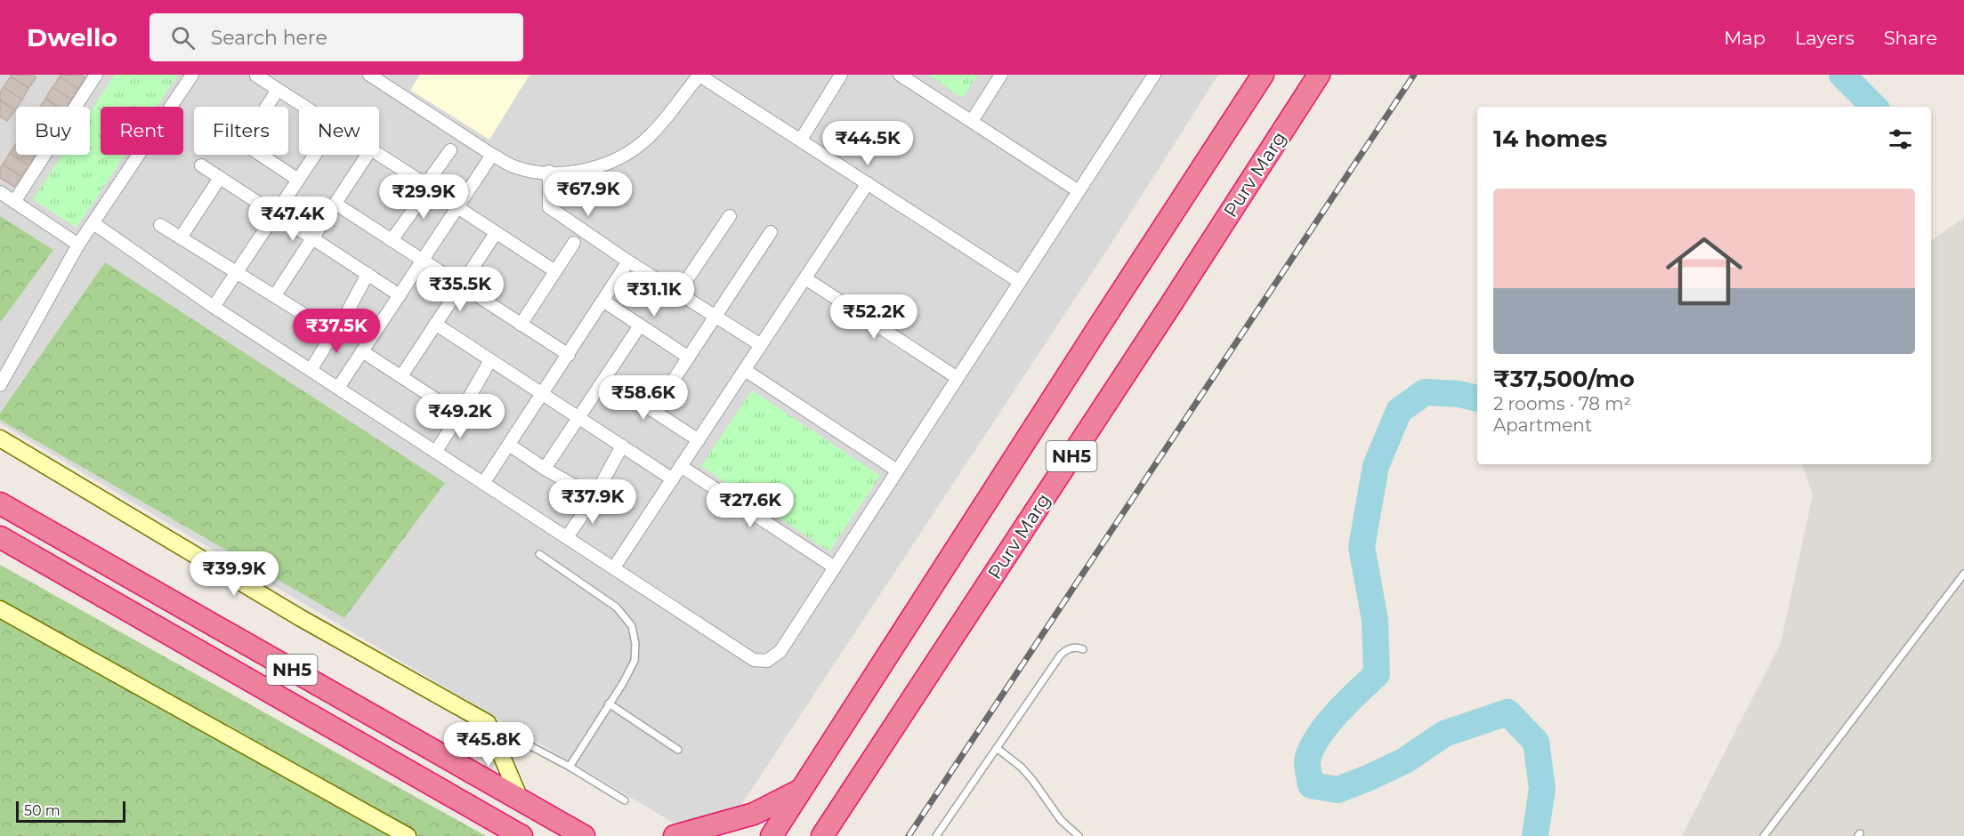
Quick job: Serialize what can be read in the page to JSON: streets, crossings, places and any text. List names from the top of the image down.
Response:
{
  "streets": {
    "highway": ["Purv Marg", "NH5"]
  },
  "scale_bar": "50 m",
  "page": {
    "header": "Dwello",
    "search": "Search here",
    "nav": ["Map", "Layers", "Share"],
    "chip": [
      "Buy",
      "Rent",
      "Filters",
      "New"
    ],
    "heading": "14 homes",
    "price": [
      "₹44.5K",
      "₹67.9K",
      "₹29.9K",
      "₹47.4K",
      "₹35.5K",
      "₹31.1K",
      "₹52.2K",
      "₹37.5K",
      "₹58.6K",
      "₹49.2K",
      "₹37.9K",
      "₹27.6K",
      "₹39.9K",
      "₹45.8K"
    ],
    "list": [
      {
        "name": "₹37,500/mo",
        "note": "2 rooms · 78 m² · Apartment"
      }
    ],
    "scale": "50 m"
  }
}
